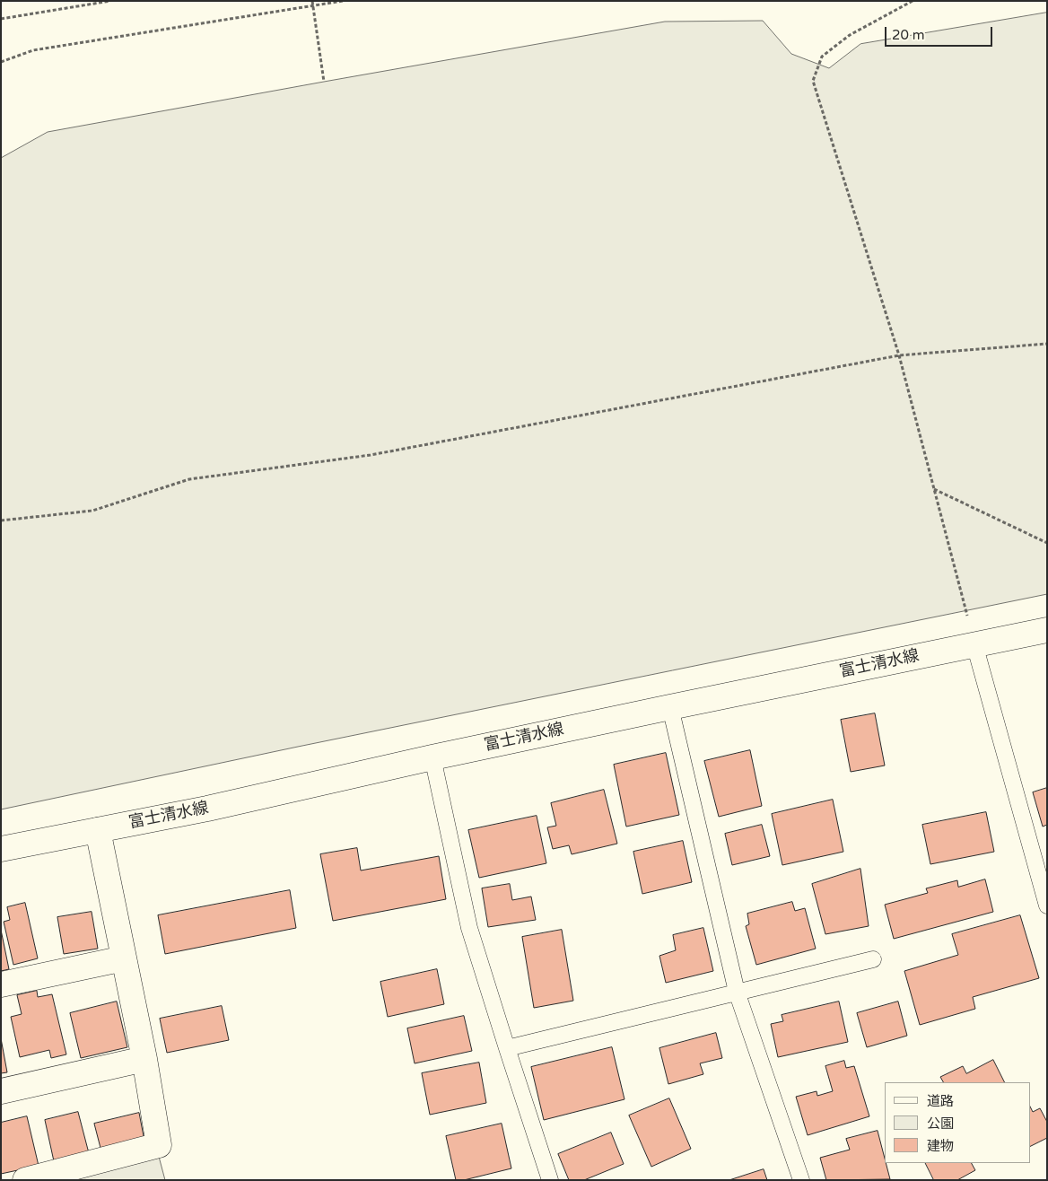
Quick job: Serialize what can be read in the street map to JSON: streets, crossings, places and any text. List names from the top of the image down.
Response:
{
  "streets": {
    "main road": ["富士清水線"]
  },
  "legend": ["道路", "公園", "建物"],
  "scale_bar": "20 m"
}
